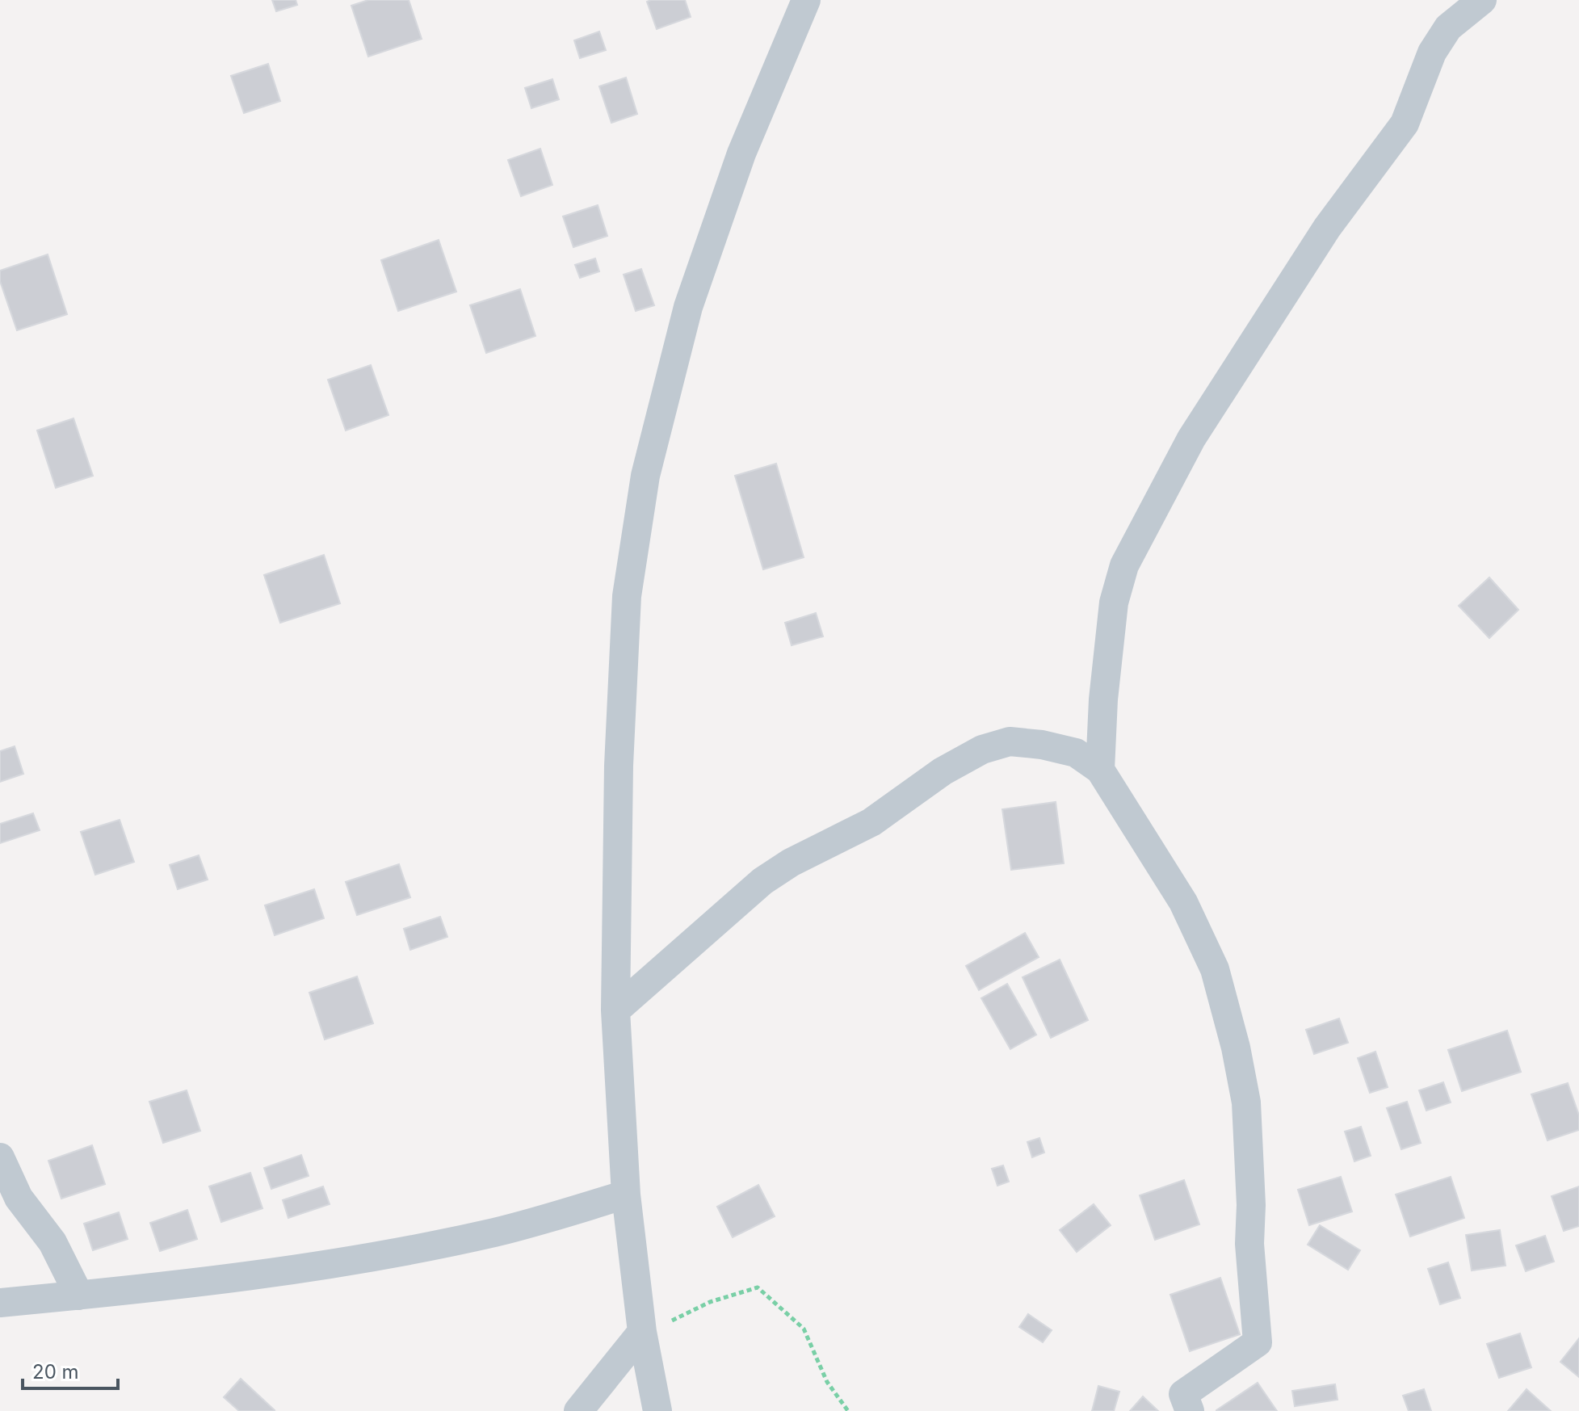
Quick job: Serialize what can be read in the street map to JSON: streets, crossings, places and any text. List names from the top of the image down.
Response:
{
  "scale_bar": "20 m"
}
